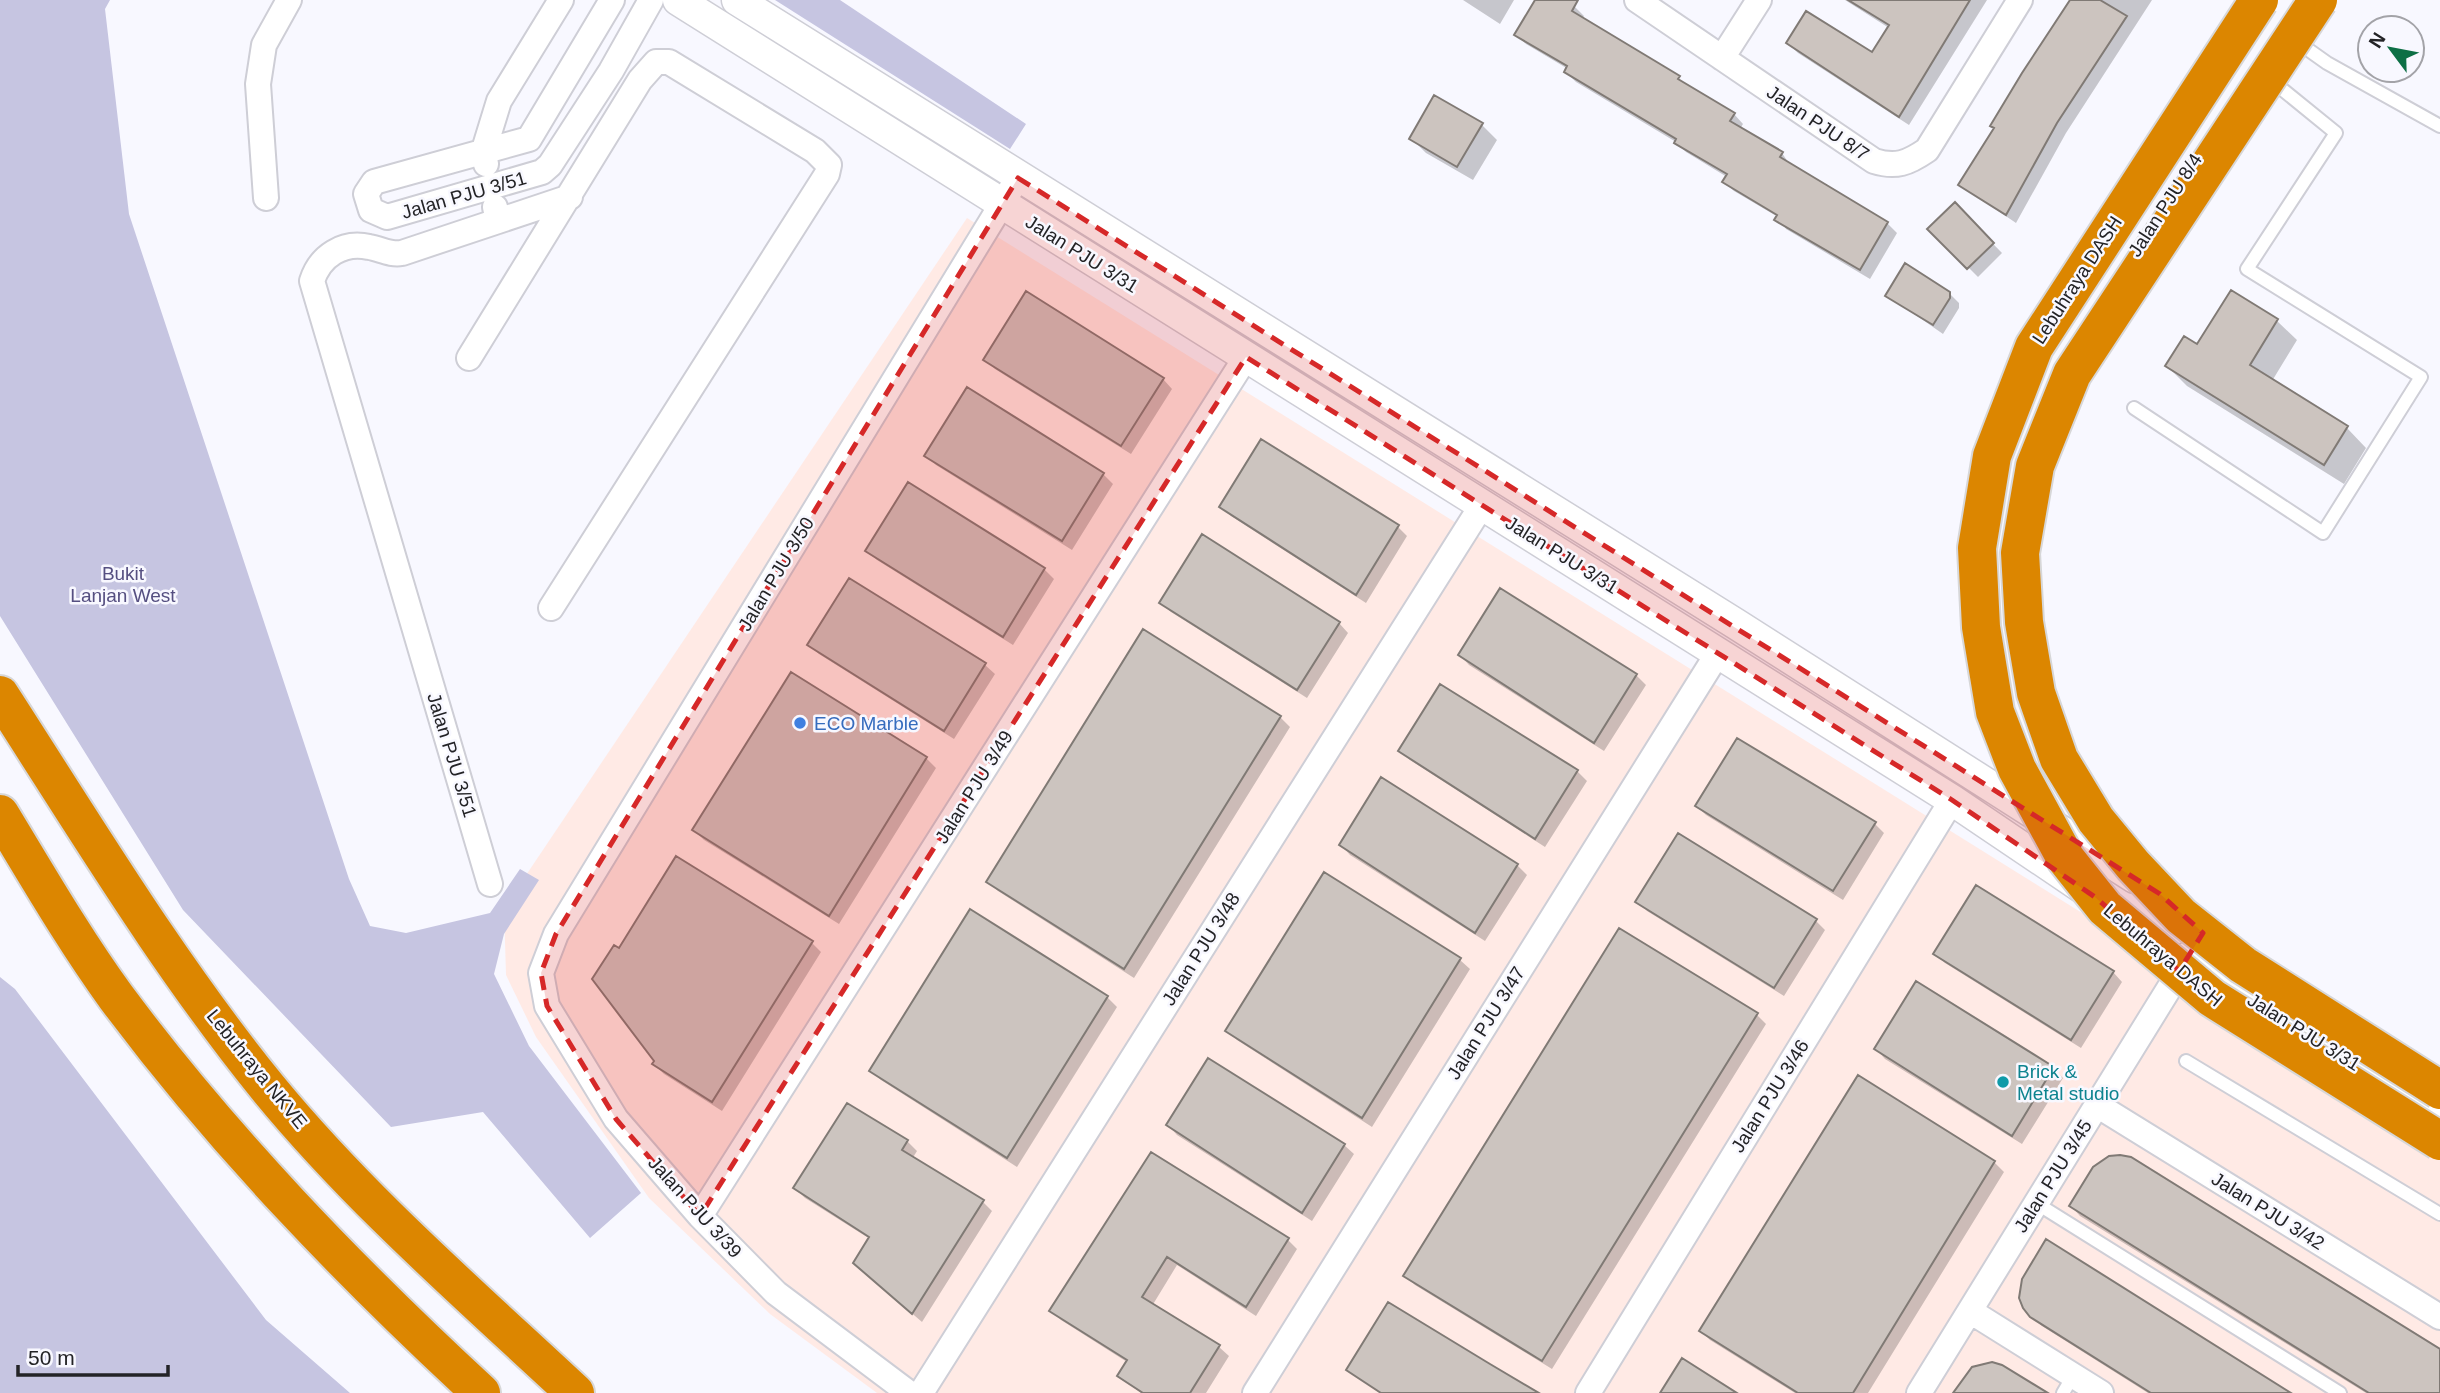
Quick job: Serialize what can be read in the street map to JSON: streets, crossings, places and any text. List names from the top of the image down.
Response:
{
  "streets": {
    "highway": ["Lebuhraya DASH", "Lebuhraya NKVE"],
    "street": [
      "Jalan PJU 8/7",
      "Jalan PJU 3/51",
      "Jalan PJU 8/4",
      "Jalan PJU 3/31",
      "Jalan PJU 3/50",
      "Jalan PJU 3/49",
      "Jalan PJU 3/48",
      "Jalan PJU 3/47",
      "Jalan PJU 3/46",
      "Jalan PJU 3/45",
      "Jalan PJU 3/39",
      "Jalan PJU 3/42"
    ]
  },
  "crossings": [
    ["Jalan PJU 8/4", "Lebuhraya DASH"],
    ["Jalan PJU 3/31", "Jalan PJU 3/50"],
    ["Jalan PJU 3/31", "Jalan PJU 3/49"],
    ["Jalan PJU 3/31", "Jalan PJU 3/48"],
    ["Jalan PJU 3/31", "Jalan PJU 3/47"],
    ["Jalan PJU 3/31", "Jalan PJU 3/46"],
    ["Jalan PJU 3/31", "Jalan PJU 3/45"],
    ["Jalan PJU 3/50", "Jalan PJU 3/39"],
    ["Jalan PJU 3/49", "Jalan PJU 3/39"],
    ["Jalan PJU 3/45", "Jalan PJU 3/42"]
  ],
  "parks": ["Bukit Lanjan West"],
  "places": ["ECO Marble", "Brick & Metal studio"],
  "scale_bar": "50 m",
  "north": "top left"
}
